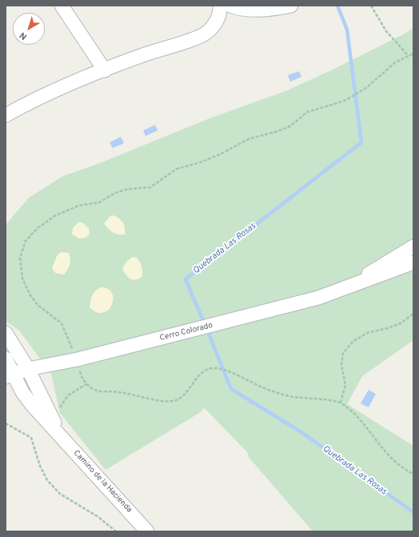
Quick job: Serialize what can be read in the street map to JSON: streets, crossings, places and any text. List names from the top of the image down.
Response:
{
  "streets": {
    "street": ["Cerro Colorado", "Camino de la Hacienda"]
  },
  "crossings": [
    ["Cerro Colorado", "Camino de la Hacienda"]
  ],
  "water": ["Quebrada Las Rosas"],
  "north": "bottom left"
}
